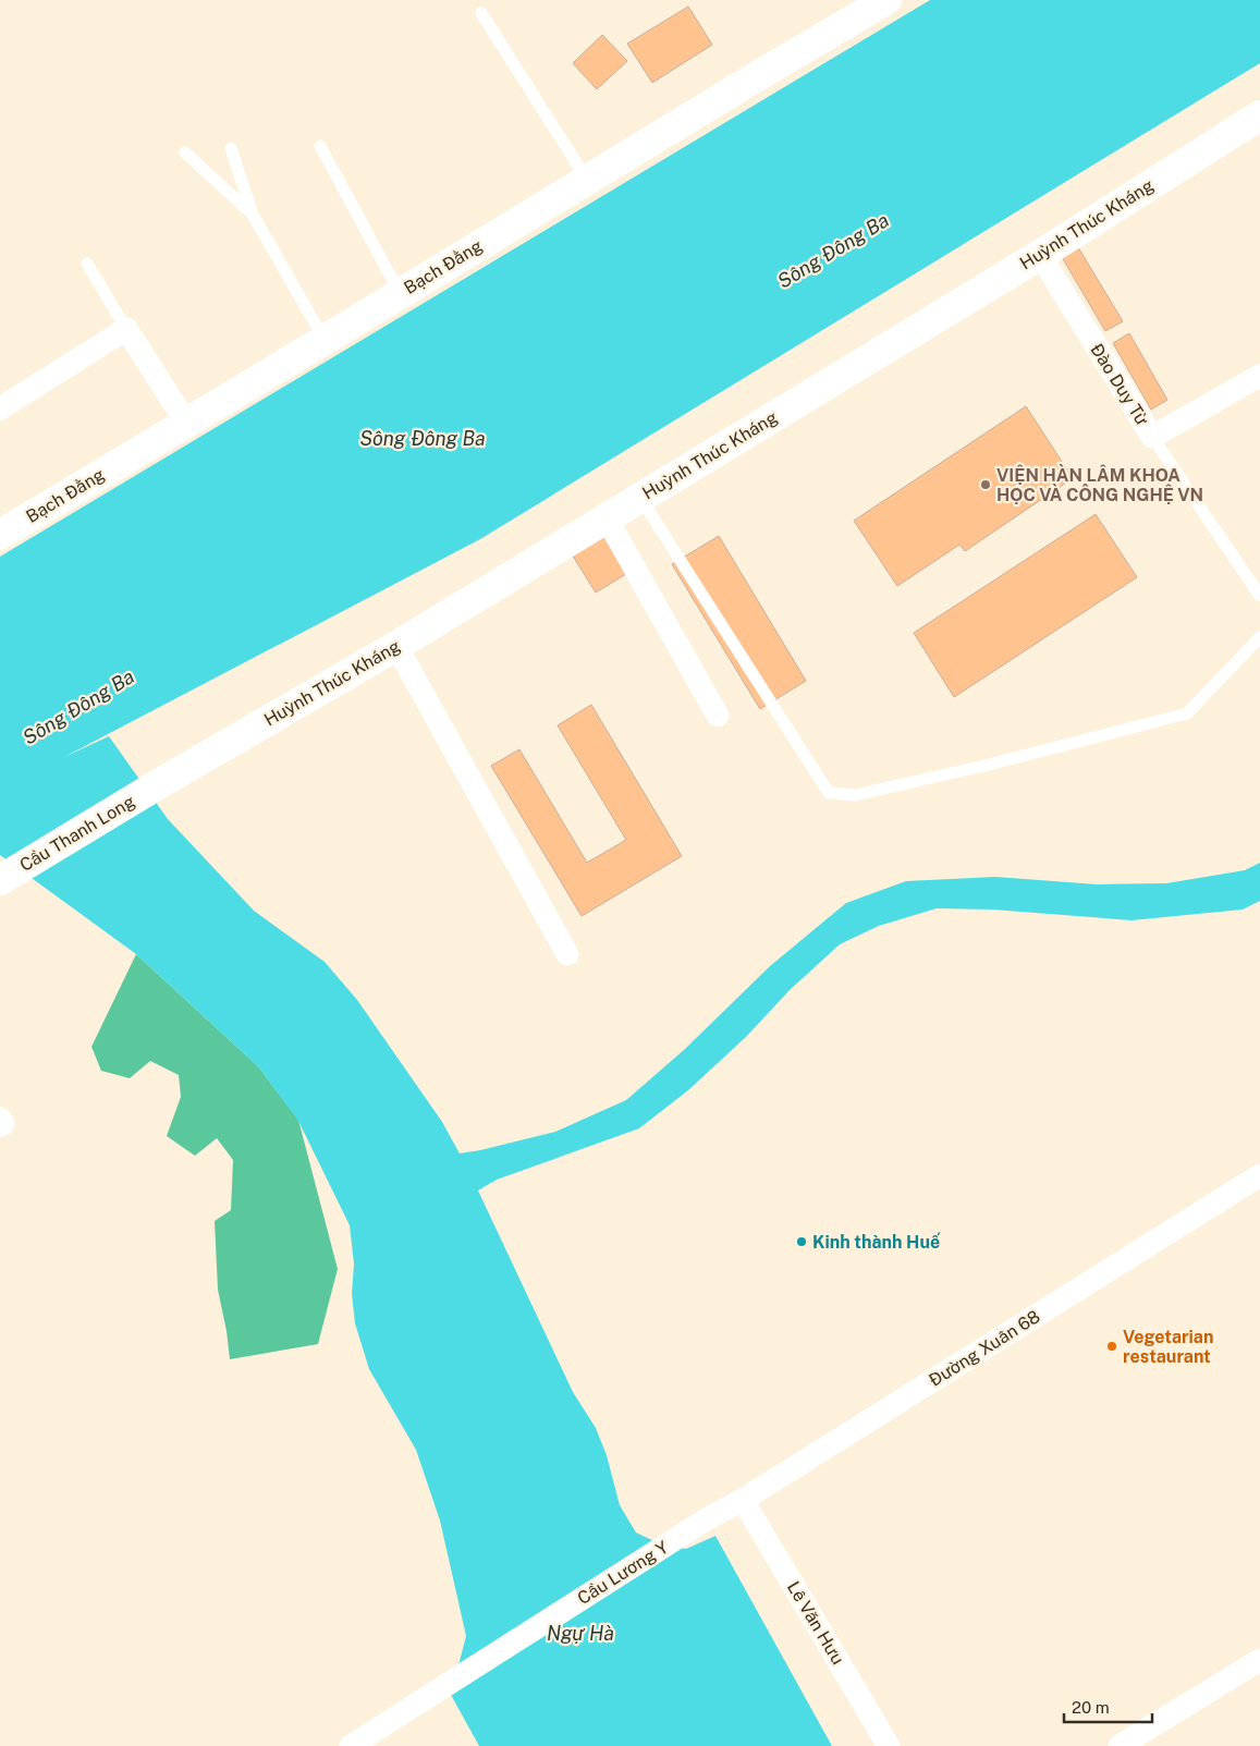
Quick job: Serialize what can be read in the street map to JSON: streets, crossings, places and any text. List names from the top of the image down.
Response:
{
  "streets": {
    "main road": ["Huỳnh Thúc Kháng", "Bạch Đằng", "Cầu Thanh Long"],
    "street": [
      "Đào Duy Từ",
      "Đường Xuân 68",
      "Cầu Lương Y",
      "Lê Văn Hưu"
    ]
  },
  "crossings": [
    ["Huỳnh Thúc Kháng", "Đào Duy Từ"],
    ["Huỳnh Thúc Kháng", "Cầu Thanh Long"],
    ["Đường Xuân 68", "Cầu Lương Y"],
    ["Đường Xuân 68", "Lê Văn Hưu"]
  ],
  "water": ["Sông Đông Ba", "Ngự Hà"],
  "places": ["VIỆN HÀN LÂM KHOA HỌC VÀ CÔNG NGHỆ VN", "Kinh thành Huế", "Vegetarian restaurant"],
  "scale_bar": "20 m"
}
